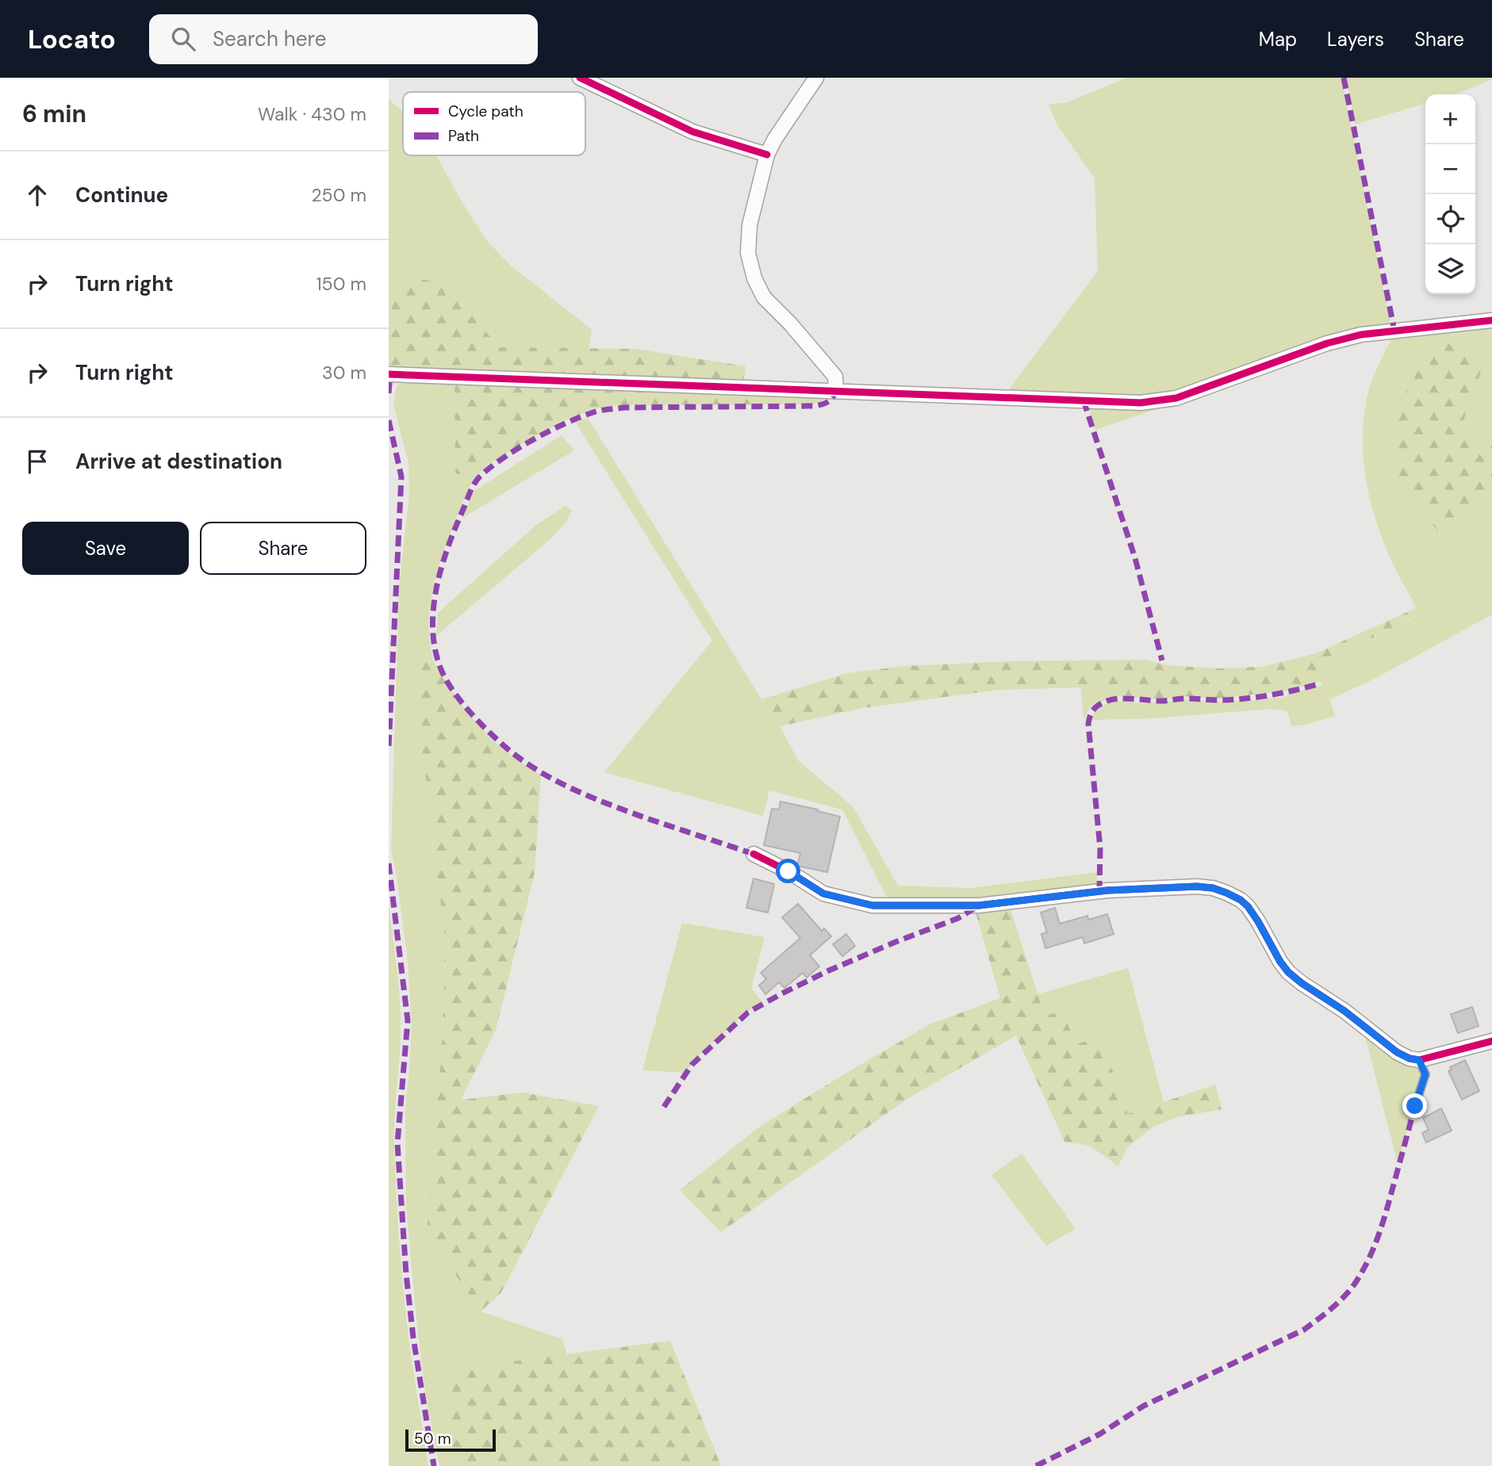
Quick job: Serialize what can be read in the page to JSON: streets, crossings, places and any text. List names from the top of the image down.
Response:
{
  "legend": ["Cycle path", "Path"],
  "scale_bar": "50 m",
  "page": {
    "header": "Locato",
    "search": "Search here",
    "nav": ["Map", "Layers", "Share"],
    "heading": ["6 min", "Walk · 430 m"],
    "map_buttons": ["+", "−"],
    "list": [
      ["Continue", "250 m"],
      ["Turn right", "150 m"],
      ["Turn right", "30 m"],
      "Arrive at destination"
    ],
    "buttons": ["Save", "Share"],
    "scale": "50 m"
  }
}
